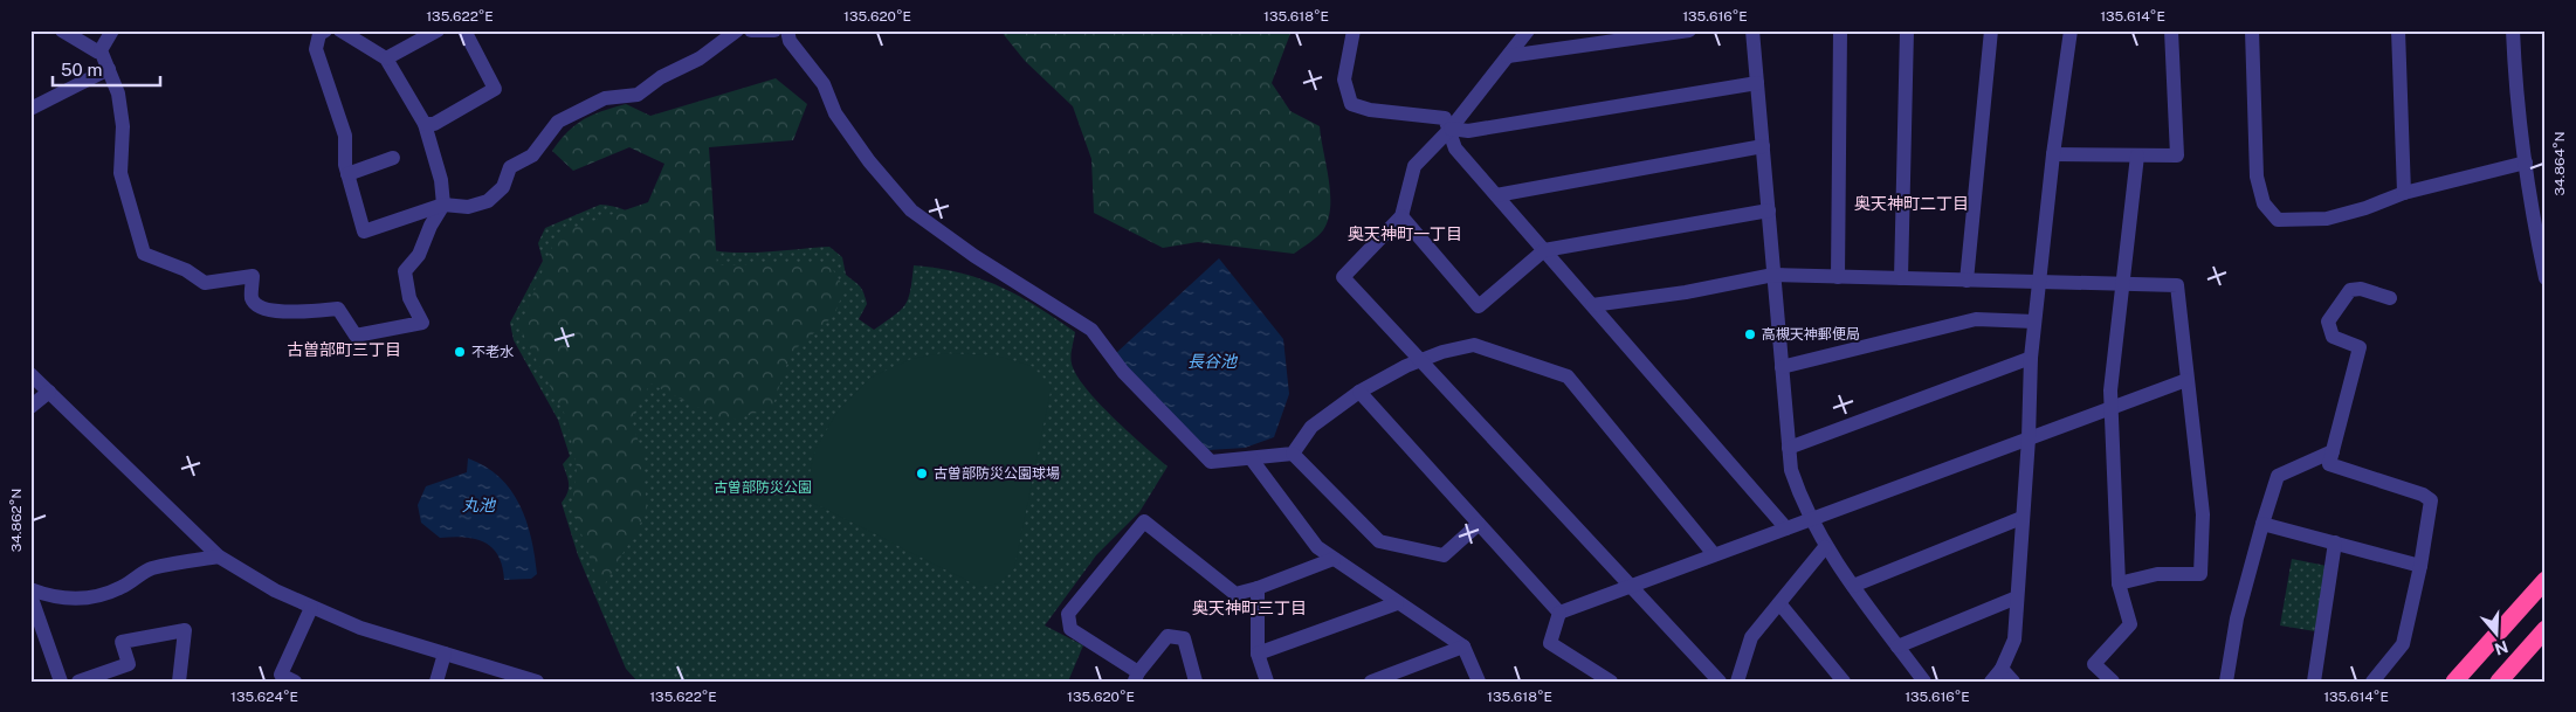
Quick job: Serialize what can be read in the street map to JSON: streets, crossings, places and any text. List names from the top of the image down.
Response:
{
  "districts": [
    "奥天神町二丁目",
    "奥天神町一丁目",
    "古曽部町三丁目",
    "奥天神町三丁目"
  ],
  "water": ["長谷池", "丸池"],
  "parks": ["古曽部防災公園"],
  "places": ["高槻天神郵便局", "不老水", "古曽部防災公園球場"],
  "scale_bar": "50 m",
  "north": "bottom",
  "coordinates": [
    "135.622°E",
    "135.620°E",
    "135.618°E",
    "135.616°E",
    "135.614°E",
    "34.864°N",
    "34.862°N",
    "135.624°E"
  ]
}
